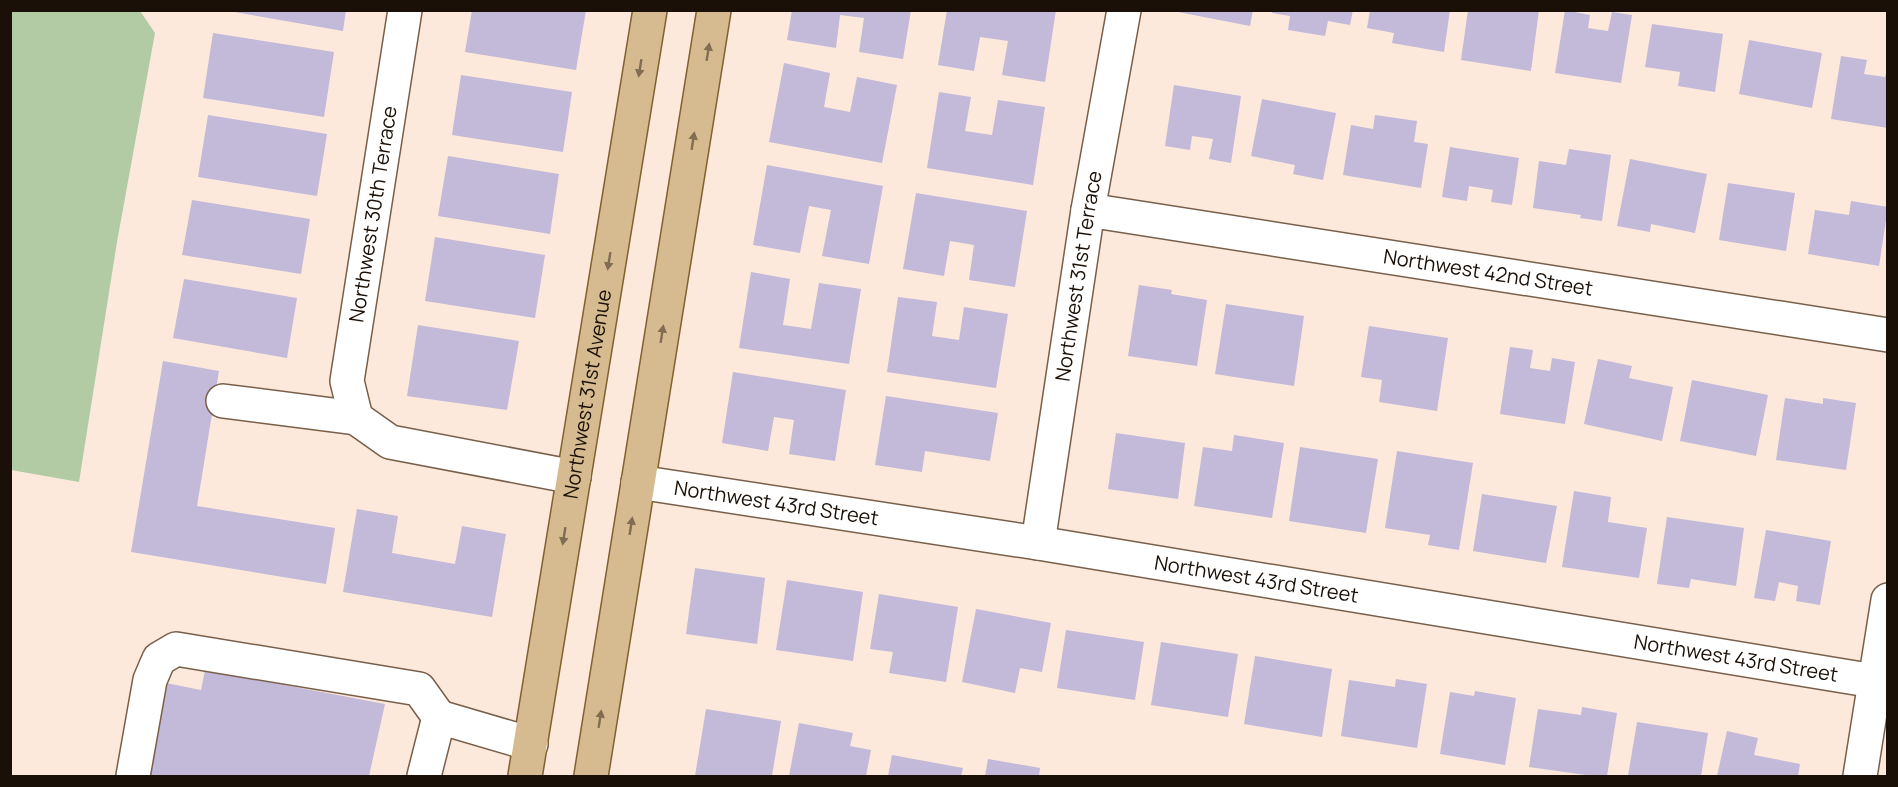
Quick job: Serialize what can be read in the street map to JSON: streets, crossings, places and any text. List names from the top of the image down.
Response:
{
  "streets": {
    "main road": ["Northwest 31st Avenue"],
    "street": [
      "Northwest 30th Terrace",
      "Northwest 42nd Street",
      "Northwest 31st Terrace",
      "Northwest 43rd Street"
    ]
  },
  "crossings": [
    ["Northwest 42nd Street", "Northwest 31st Terrace"],
    ["Northwest 31st Terrace", "Northwest 43rd Street"]
  ]
}
